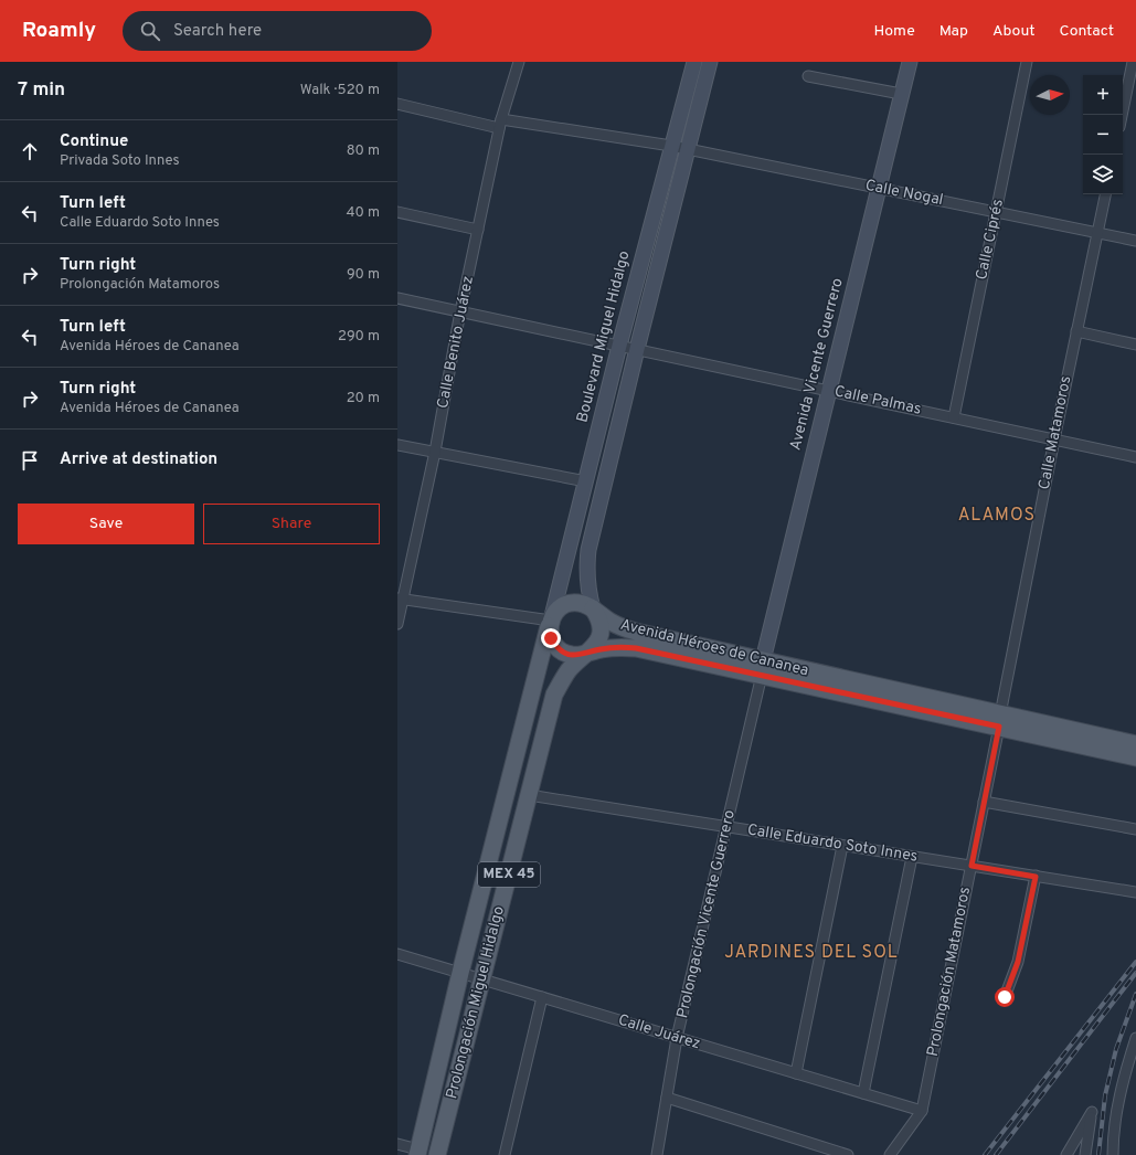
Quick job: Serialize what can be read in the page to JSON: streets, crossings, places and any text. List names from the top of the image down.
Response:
{
  "streets": {
    "main road": ["Avenida Héroes de Cananea", "MEX 45", "Prolongación Miguel Hidalgo"],
    "street": [
      "Calle Nogal",
      "Calle Ciprés",
      "Boulevard Miguel Hidalgo",
      "Calle Benito Juárez",
      "Avenida Vicente Guerrero",
      "Calle Palmas",
      "Calle Matamoros",
      "Calle Eduardo Soto Innes",
      "Prolongación Vicente Guerrero",
      "Prolongación Matamoros",
      "Calle Juárez"
    ]
  },
  "crossings": [
    ["Calle Nogal", "Calle Ciprés"],
    ["Calle Nogal", "Boulevard Miguel Hidalgo"],
    ["Calle Nogal", "Calle Benito Juárez"],
    ["Calle Nogal", "Avenida Vicente Guerrero"],
    ["Calle Nogal", "Calle Matamoros"],
    ["Calle Ciprés", "Calle Palmas"],
    ["Boulevard Miguel Hidalgo", "Calle Palmas"],
    ["Boulevard Miguel Hidalgo", "Avenida Héroes de Cananea"],
    ["Boulevard Miguel Hidalgo", "Prolongación Miguel Hidalgo"],
    ["Calle Benito Juárez", "Calle Palmas"],
    ["Avenida Vicente Guerrero", "Calle Palmas"],
    ["Avenida Vicente Guerrero", "Avenida Héroes de Cananea"],
    ["Avenida Vicente Guerrero", "Prolongación Vicente Guerrero"],
    ["Calle Palmas", "Calle Matamoros"],
    ["Calle Matamoros", "Avenida Héroes de Cananea"],
    ["Calle Matamoros", "Prolongación Matamoros"],
    ["Avenida Héroes de Cananea", "Prolongación Vicente Guerrero"],
    ["Avenida Héroes de Cananea", "Prolongación Matamoros"],
    ["Avenida Héroes de Cananea", "Prolongación Miguel Hidalgo"],
    ["Calle Eduardo Soto Innes", "Prolongación Vicente Guerrero"],
    ["Calle Eduardo Soto Innes", "Prolongación Matamoros"],
    ["Calle Eduardo Soto Innes", "Prolongación Miguel Hidalgo"],
    ["Prolongación Vicente Guerrero", "Calle Juárez"],
    ["Prolongación Matamoros", "Calle Juárez"],
    ["Prolongación Miguel Hidalgo", "Calle Juárez"]
  ],
  "districts": ["ALAMOS", "JARDINES DEL SOL"],
  "north": "right",
  "page": {
    "header": "Roamly",
    "search": "Search here",
    "nav": [
      "Home",
      "Map",
      "About",
      "Contact"
    ],
    "heading": ["7 min", "Walk · 520 m"],
    "map_buttons": ["+", "−"],
    "list": [
      ["Continue", "Privada Soto Innes", "80 m"],
      ["Turn left", "Calle Eduardo Soto Innes", "40 m"],
      ["Turn right", "Prolongación Matamoros", "90 m"],
      ["Turn left", "Avenida Héroes de Cananea", "290 m"],
      ["Turn right", "Avenida Héroes de Cananea", "20 m"],
      "Arrive at destination"
    ],
    "buttons": ["Save", "Share"]
  }
}
